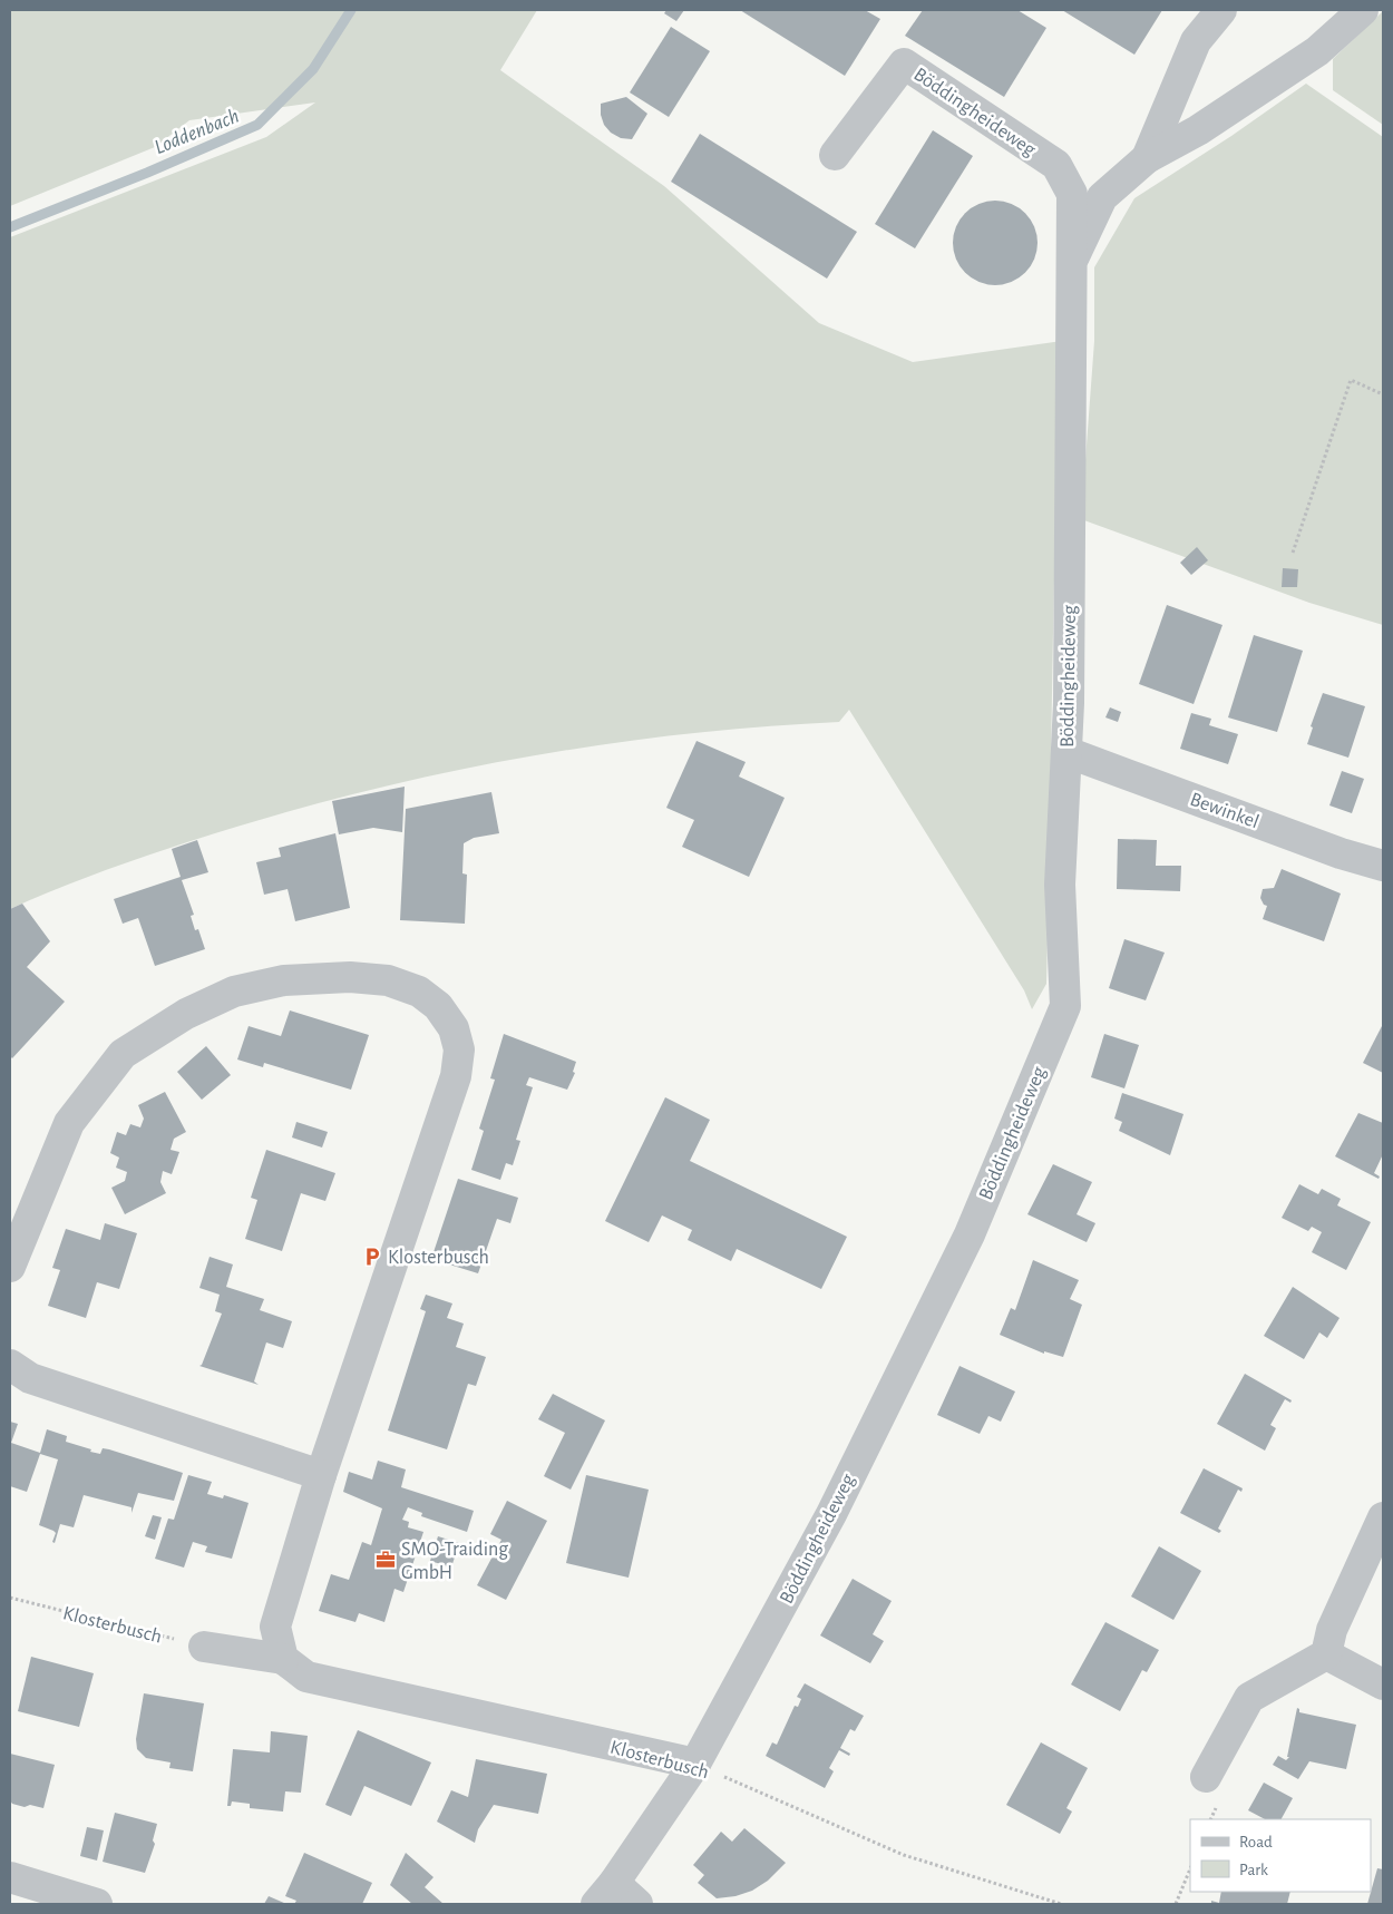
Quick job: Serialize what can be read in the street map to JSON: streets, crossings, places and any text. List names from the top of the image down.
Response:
{
  "streets": {
    "street": ["Böddingheideweg", "Bewinkel", "Klosterbusch"]
  },
  "crossings": [
    ["Böddingheideweg", "Bewinkel"],
    ["Böddingheideweg", "Klosterbusch"]
  ],
  "water": ["Loddenbach"],
  "places": {
    "parking": ["Klosterbusch"],
    "office": ["SMO-Traiding GmbH"]
  },
  "legend": ["Road", "Park"]
}
